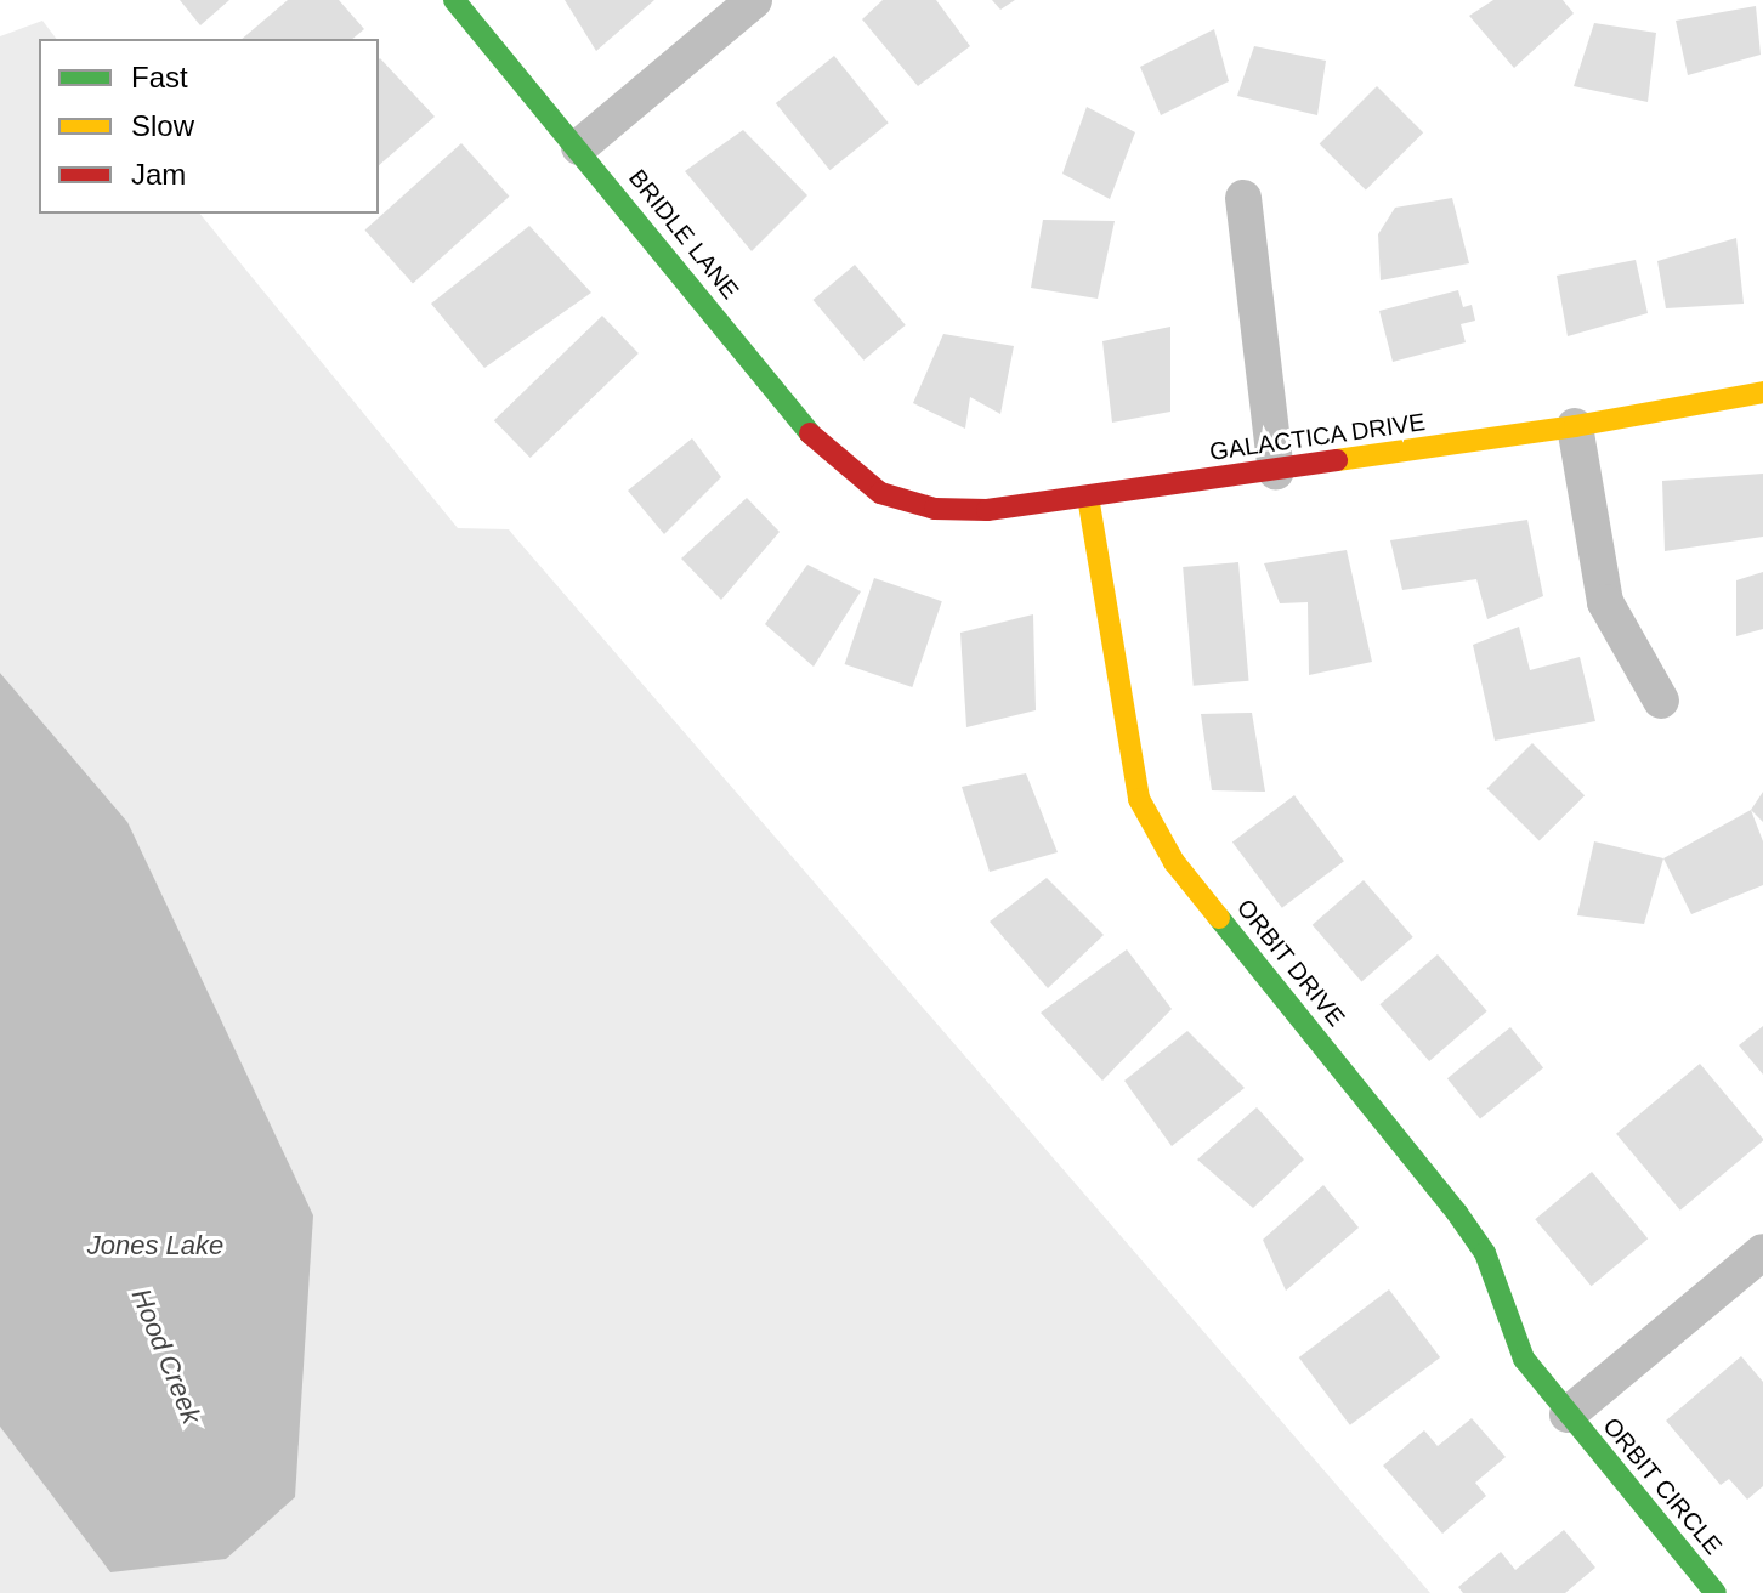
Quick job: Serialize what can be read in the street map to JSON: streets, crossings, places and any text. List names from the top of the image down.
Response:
{
  "streets": {
    "street": [
      "BRIDLE LANE",
      "GALACTICA DRIVE",
      "ORBIT DRIVE",
      "ORBIT CIRCLE"
    ]
  },
  "crossings": [
    ["BRIDLE LANE", "GALACTICA DRIVE"],
    ["GALACTICA DRIVE", "ORBIT DRIVE"],
    ["ORBIT DRIVE", "ORBIT CIRCLE"]
  ],
  "water": ["Jones Lake", "Hood Creek"],
  "legend": ["Fast", "Slow", "Jam"]
}
